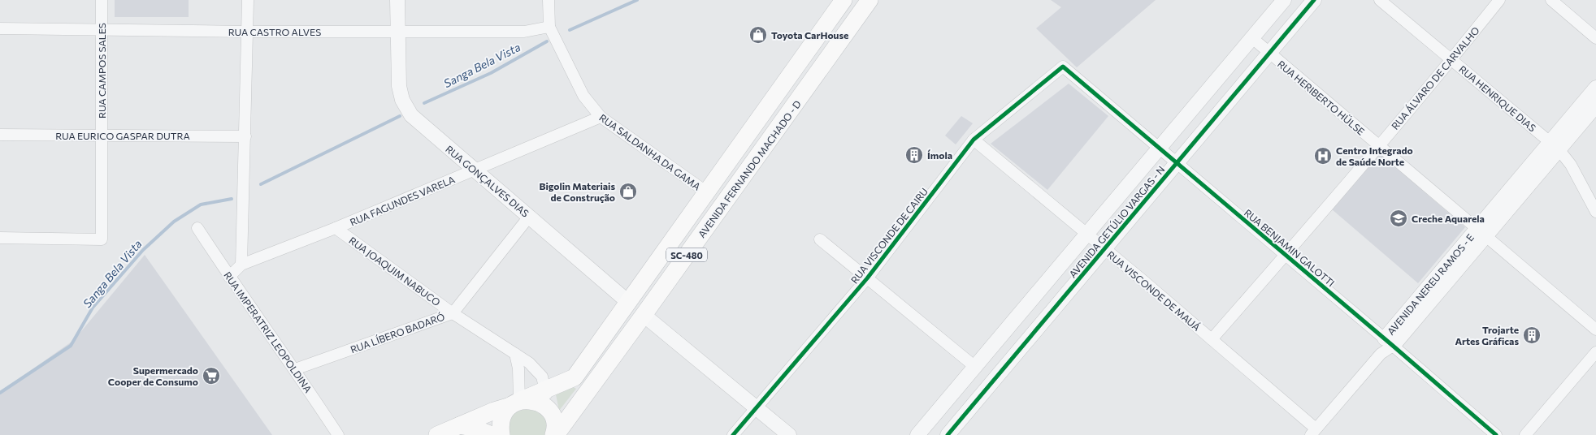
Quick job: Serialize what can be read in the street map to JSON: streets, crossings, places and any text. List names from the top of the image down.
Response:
{
  "streets": {
    "main road": ["AVENIDA FERNANDO MACHADO - D", "SC-480"],
    "street": [
      "RUA CASTRO ALVES",
      "RUA CAMPOS SALES",
      "RUA ÁLVARO DE CARVALHO",
      "RUA HERIBERTO HÜLSE",
      "RUA HENRIQUE DIAS",
      "RUA EURICO GASPAR DUTRA",
      "RUA SALDANHA DA GAMA",
      "RUA GONÇALVES DIAS",
      "RUA FAGUNDES VARELA",
      "AVENIDA GETÚLIO VARGAS - N",
      "RUA VISCONDE DE CAIRU",
      "RUA BENJAMIN GALOTTI",
      "RUA JOAQUIM NABUCO",
      "AVENIDA NEREU RAMOS - E",
      "RUA VISCONDE DE MAUÁ",
      "RUA IMPERATRIZ LEOPOLDINA",
      "RUA LÍBERO BADARÓ"
    ]
  },
  "crossings": [
    ["RUA CASTRO ALVES", "RUA CAMPOS SALES"],
    ["RUA CASTRO ALVES", "RUA SALDANHA DA GAMA"],
    ["RUA CASTRO ALVES", "RUA GONÇALVES DIAS"],
    ["RUA CAMPOS SALES", "RUA EURICO GASPAR DUTRA"],
    ["RUA ÁLVARO DE CARVALHO", "RUA HERIBERTO HÜLSE"],
    ["RUA ÁLVARO DE CARVALHO", "RUA HENRIQUE DIAS"],
    ["RUA ÁLVARO DE CARVALHO", "RUA BENJAMIN GALOTTI"],
    ["RUA ÁLVARO DE CARVALHO", "RUA VISCONDE DE MAUÁ"],
    ["RUA HERIBERTO HÜLSE", "AVENIDA GETÚLIO VARGAS - N"],
    ["RUA HERIBERTO HÜLSE", "AVENIDA NEREU RAMOS - E"],
    ["RUA HENRIQUE DIAS", "AVENIDA NEREU RAMOS - E"],
    ["RUA SALDANHA DA GAMA", "AVENIDA FERNANDO MACHADO - D"],
    ["RUA SALDANHA DA GAMA", "RUA FAGUNDES VARELA"],
    ["AVENIDA FERNANDO MACHADO - D", "RUA GONÇALVES DIAS"],
    ["AVENIDA FERNANDO MACHADO - D", "RUA JOAQUIM NABUCO"],
    ["RUA GONÇALVES DIAS", "RUA FAGUNDES VARELA"],
    ["RUA GONÇALVES DIAS", "RUA LÍBERO BADARÓ"],
    ["RUA FAGUNDES VARELA", "RUA JOAQUIM NABUCO"],
    ["RUA FAGUNDES VARELA", "RUA IMPERATRIZ LEOPOLDINA"],
    ["AVENIDA GETÚLIO VARGAS - N", "RUA BENJAMIN GALOTTI"],
    ["AVENIDA GETÚLIO VARGAS - N", "RUA VISCONDE DE MAUÁ"],
    ["RUA VISCONDE DE CAIRU", "RUA BENJAMIN GALOTTI"],
    ["RUA VISCONDE DE CAIRU", "RUA VISCONDE DE MAUÁ"],
    ["RUA BENJAMIN GALOTTI", "AVENIDA NEREU RAMOS - E"],
    ["RUA JOAQUIM NABUCO", "RUA LÍBERO BADARÓ"],
    ["AVENIDA NEREU RAMOS - E", "RUA VISCONDE DE MAUÁ"],
    ["RUA IMPERATRIZ LEOPOLDINA", "RUA LÍBERO BADARÓ"]
  ],
  "water": ["Sanga Bela Vista"],
  "places": {
    "shop": ["Toyota CarHouse", "Bigolin Materiais de Construção"],
    "building": ["Ímola", "Trojarte Artes Gráficas"],
    "hospital": ["Centro Integrado de Saúde Norte"],
    "school or university": ["Creche Aquarela"],
    "supermarket": ["Supermercado Cooper de Consumo"]
  }
}
